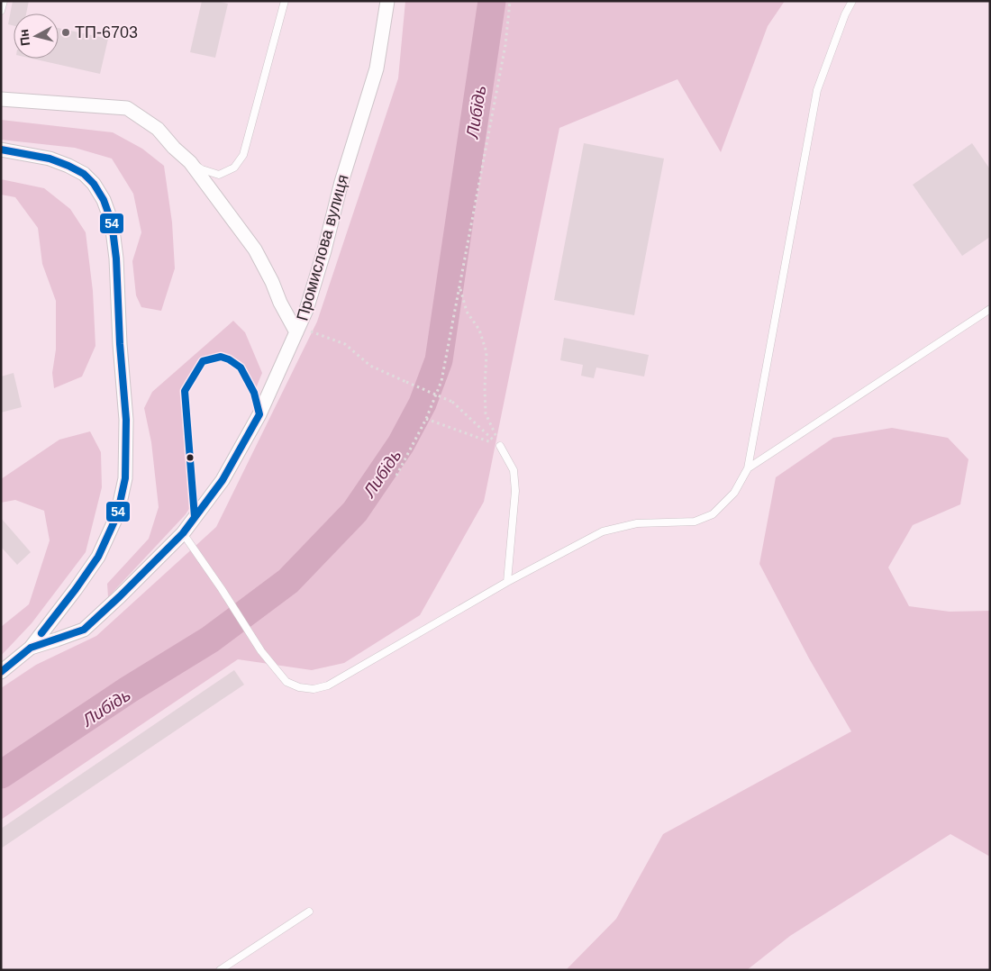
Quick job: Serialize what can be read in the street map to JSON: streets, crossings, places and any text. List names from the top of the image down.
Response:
{
  "streets": {
    "street": ["Промислова вулиця"]
  },
  "water": ["Либідь"],
  "places": ["ТП-6703"],
  "lines": ["transit line 54"],
  "north": "left"
}
